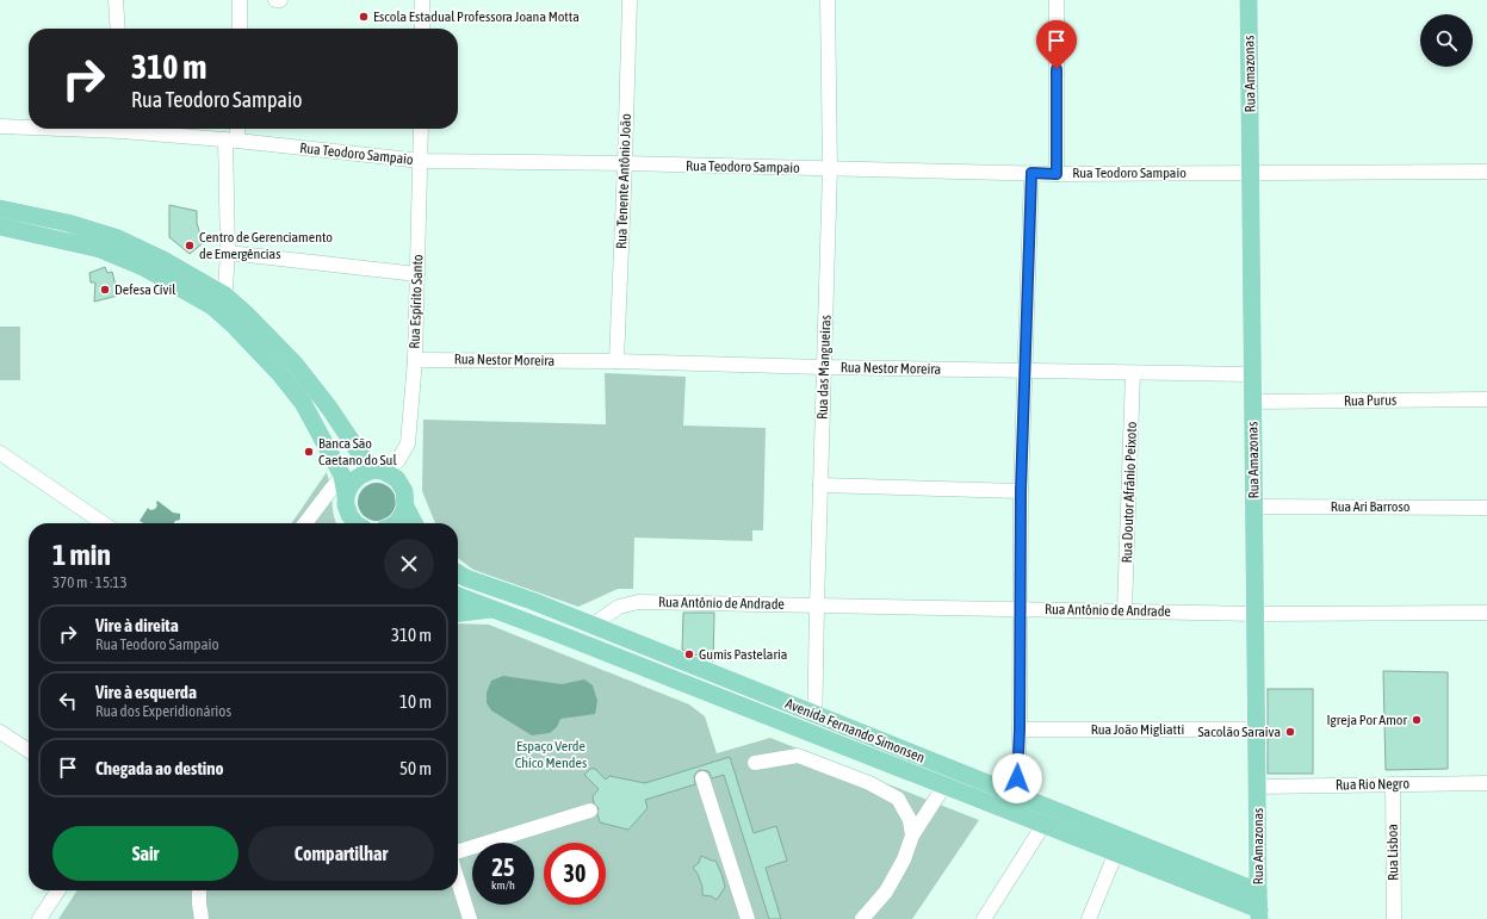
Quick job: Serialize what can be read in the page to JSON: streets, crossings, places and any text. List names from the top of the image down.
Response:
{
  "streets": {
    "main road": ["Rua Amazonas", "Avenida Fernando Simonsen"],
    "street": [
      "Rua Teodoro Sampaio",
      "Rua Tenente Antônio João",
      "Rua Espírito Santo",
      "Rua Nestor Moreira",
      "Rua das Mangueiras",
      "Rua Purus",
      "Rua Doutor Afrânio Peixoto",
      "Rua Ari Barroso",
      "Rua Antônio de Andrade",
      "Rua João Migliatti",
      "Rua Rio Negro",
      "Rua Lisboa"
    ]
  },
  "crossings": [
    ["Rua Amazonas", "Rua Teodoro Sampaio"],
    ["Rua Amazonas", "Rua Nestor Moreira"],
    ["Rua Amazonas", "Rua Purus"],
    ["Rua Amazonas", "Rua Ari Barroso"],
    ["Rua Amazonas", "Rua Antônio de Andrade"],
    ["Rua Amazonas", "Rua João Migliatti"],
    ["Rua Amazonas", "Avenida Fernando Simonsen"],
    ["Rua Amazonas", "Rua Rio Negro"],
    ["Rua Teodoro Sampaio", "Rua Tenente Antônio João"],
    ["Rua Teodoro Sampaio", "Rua Espírito Santo"],
    ["Rua Teodoro Sampaio", "Rua das Mangueiras"],
    ["Rua Tenente Antônio João", "Rua Nestor Moreira"],
    ["Rua Espírito Santo", "Rua Nestor Moreira"],
    ["Rua Nestor Moreira", "Rua das Mangueiras"],
    ["Rua Nestor Moreira", "Rua Doutor Afrânio Peixoto"],
    ["Rua das Mangueiras", "Rua Antônio de Andrade"],
    ["Rua das Mangueiras", "Avenida Fernando Simonsen"],
    ["Rua Doutor Afrânio Peixoto", "Rua Antônio de Andrade"],
    ["Rua Antônio de Andrade", "Avenida Fernando Simonsen"],
    ["Rua Rio Negro", "Rua Lisboa"]
  ],
  "parks": ["Espaço Verde Chico Mendes"],
  "places": [
    "Escola Estadual Professora Joana Motta",
    "Centro de Gerenciamento de Emergências",
    "Defesa Cívil",
    "Banca São Caetano do Sul",
    "Gumis Pastelaria",
    "Igreja Por Amor",
    "Sacolão Saraiva"
  ],
  "page": {
    "turn": ["310 m", "Rua Teodoro Sampaio"],
    "heading": ["1 min", "370 m · 15:13"],
    "list": [
      {
        "name": "Vire à direita",
        "note": "Rua Teodoro Sampaio",
        "value": "310 m"
      },
      {
        "name": "Vire à esquerda",
        "note": "Rua dos Experidionários",
        "value": "10 m"
      },
      {
        "name": "Chegada ao destino",
        "value": "50 m"
      }
    ],
    "buttons": ["Sair", "Compartilhar"],
    "speed": "25 km/h",
    "limit": "30"
  }
}
